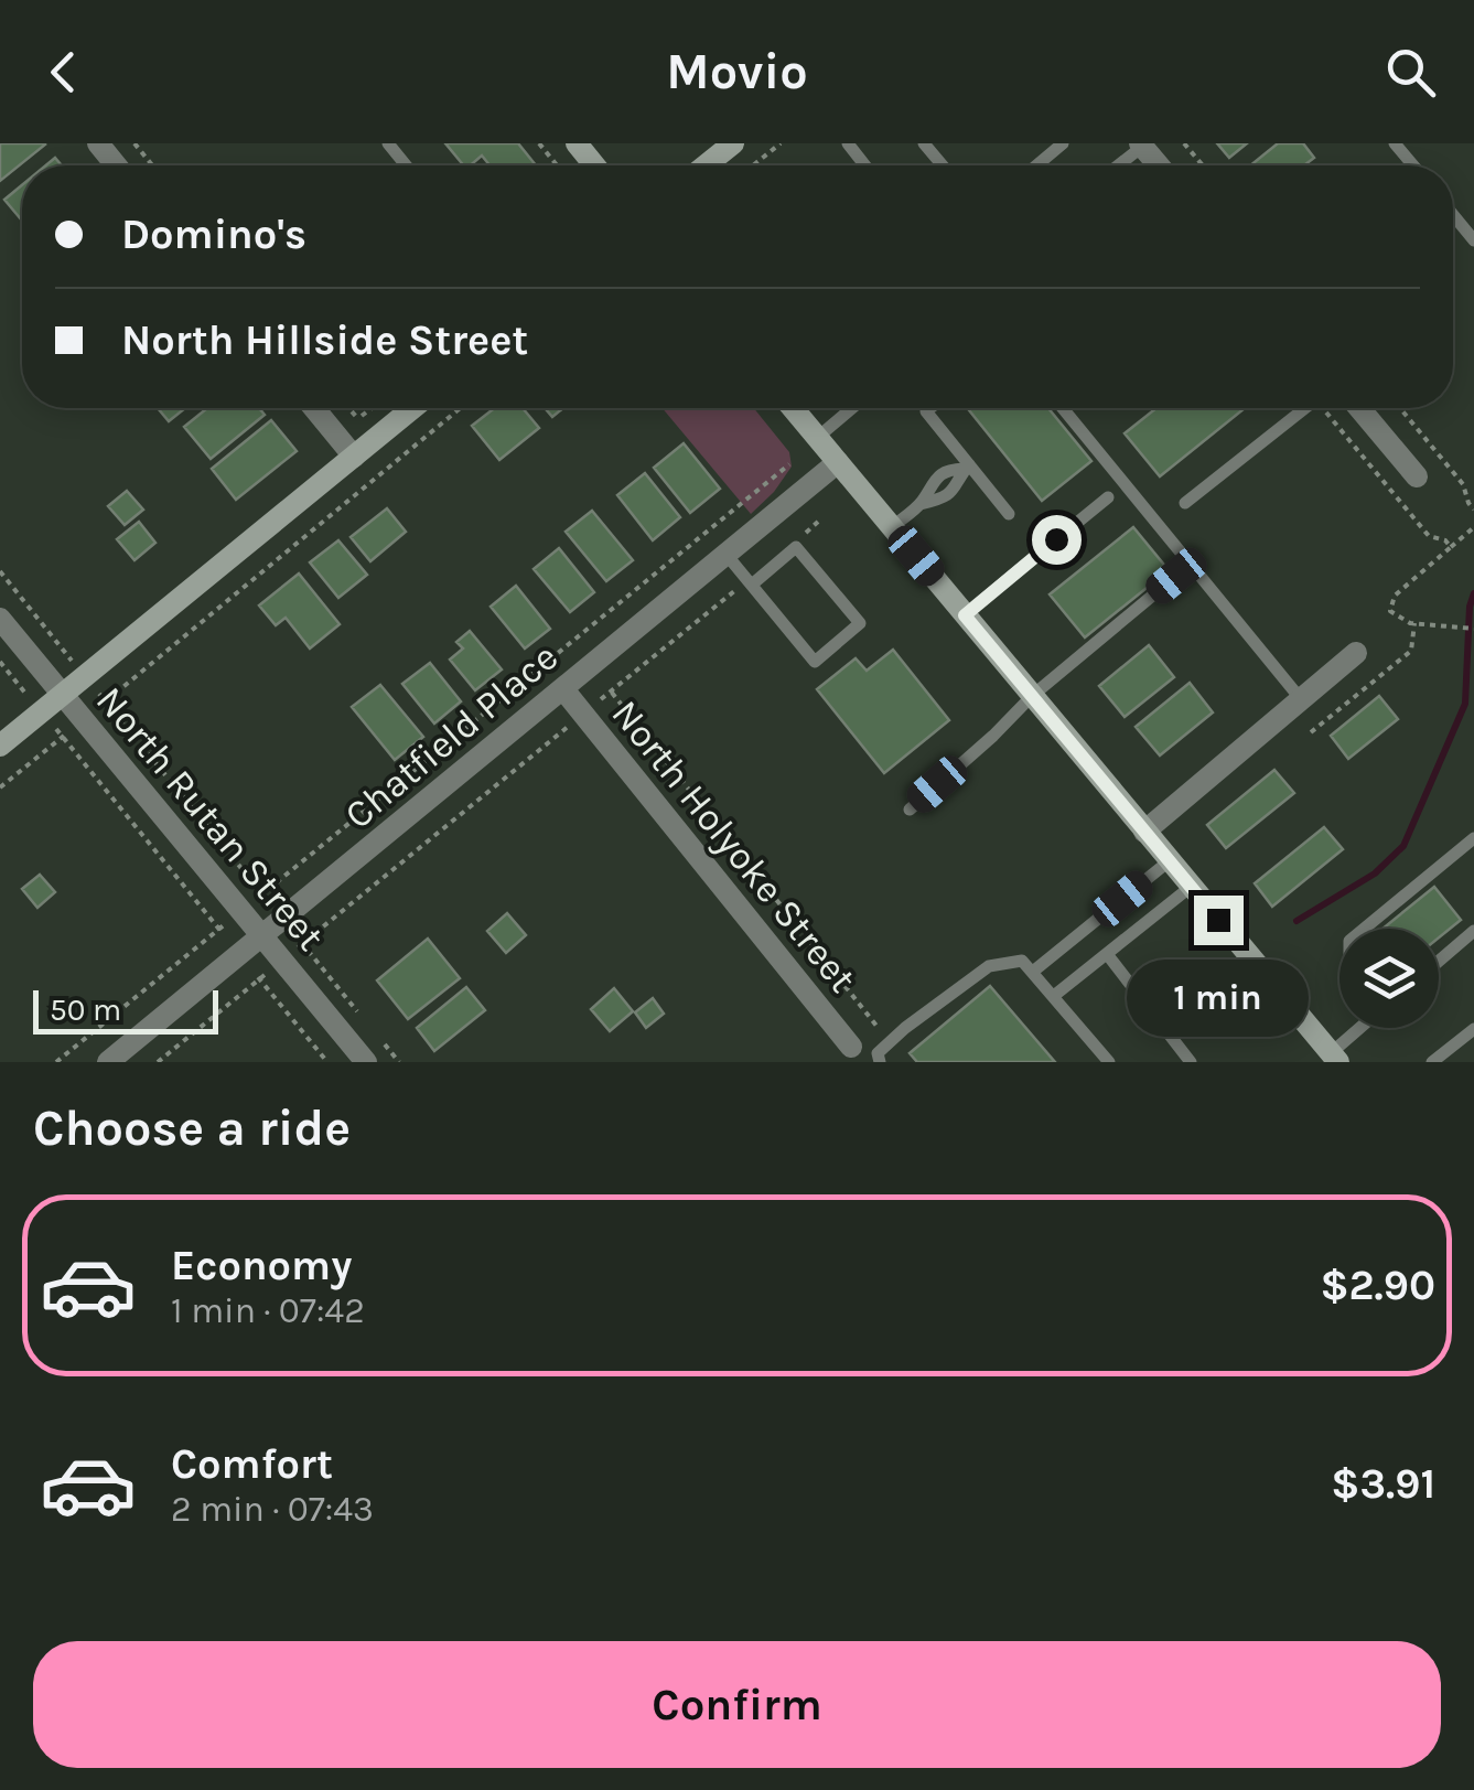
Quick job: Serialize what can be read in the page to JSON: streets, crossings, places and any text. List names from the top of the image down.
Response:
{
  "streets": {
    "street": ["Chatfield Place", "North Rutan Street", "North Holyoke Street"]
  },
  "crossings": [
    ["Chatfield Place", "North Rutan Street"],
    ["Chatfield Place", "North Holyoke Street"]
  ],
  "scale_bar": "50 m",
  "page": {
    "header": "Movio",
    "banner": ["Domino's", "North Hillside Street"],
    "bubble": "1 min",
    "scale": "50 m",
    "heading": "Choose a ride",
    "list": [
      {
        "name": "Economy",
        "note": "1 min · 07:42",
        "value": "$2.90"
      },
      {
        "name": "Comfort",
        "note": "2 min · 07:43",
        "value": "$3.91"
      }
    ],
    "buttons": "Confirm"
  }
}
